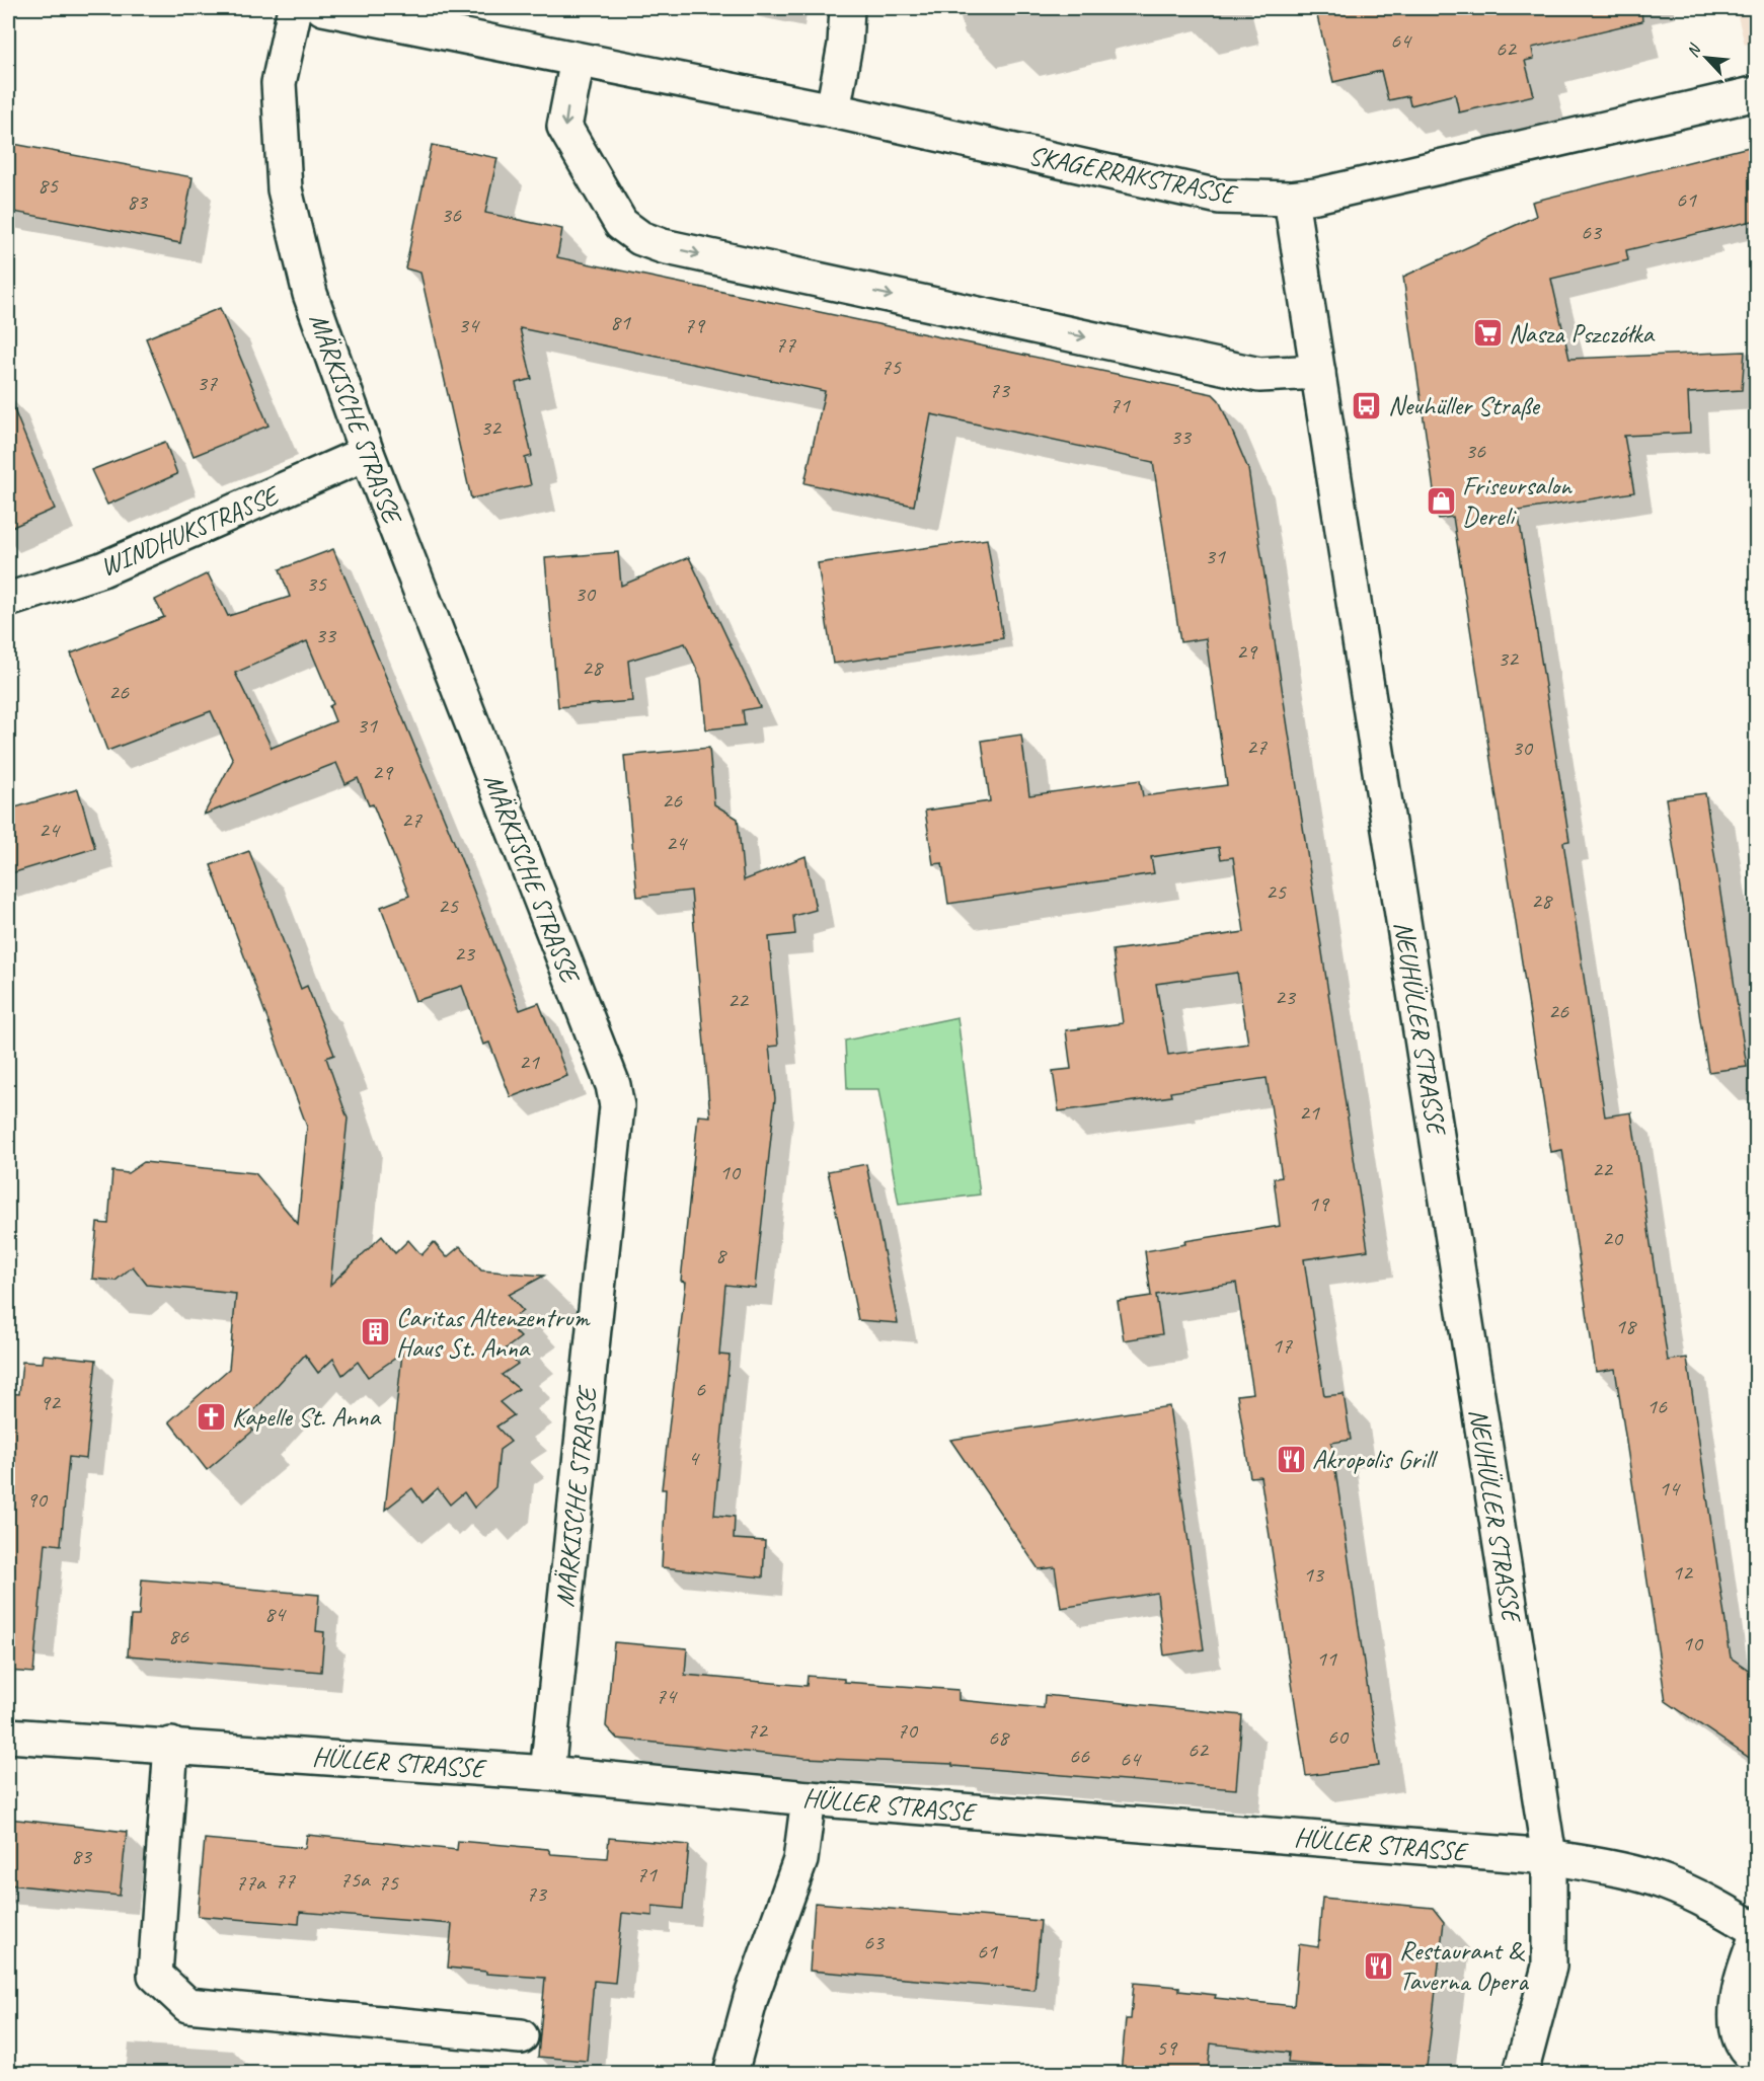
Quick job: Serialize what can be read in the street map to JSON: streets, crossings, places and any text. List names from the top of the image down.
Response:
{
  "streets": {
    "street": [
      "SKAGERRAKSTRASSE",
      "MÄRKISCHE STRASSE",
      "WINDHUKSTRASSE",
      "NEUHÜLLER STRASSE",
      "HÜLLER STRASSE"
    ]
  },
  "crossings": [
    ["SKAGERRAKSTRASSE", "NEUHÜLLER STRASSE"],
    ["MÄRKISCHE STRASSE", "WINDHUKSTRASSE"],
    ["MÄRKISCHE STRASSE", "HÜLLER STRASSE"],
    ["NEUHÜLLER STRASSE", "HÜLLER STRASSE"]
  ],
  "places": {
    "supermarket": ["Nasza Pszczółka"],
    "bus stop": ["Neuhüller Straße"],
    "shop": ["Friseursalon Dereli"],
    "building": ["Caritas Altenzentrum Haus St. Anna"],
    "church": ["Kapelle St. Anna"],
    "restaurant": ["Akropolis Grill", "Restaurant & Taverna Opera"]
  },
  "house_numbers": [
    "64",
    "62",
    "85",
    "61",
    "83",
    "36",
    "63",
    "81",
    "34",
    "79",
    "77",
    "75",
    "37",
    "73",
    "71",
    "32",
    "33",
    "36",
    "31",
    "35",
    "30",
    "33",
    "29",
    "32",
    "28",
    "26",
    "31",
    "27",
    "30",
    "29",
    "26",
    "27",
    "24",
    "24",
    "25",
    "28",
    "25",
    "23",
    "23",
    "22",
    "26",
    "21",
    "21",
    "22",
    "10",
    "19",
    "20",
    "8",
    "18",
    "17",
    "6",
    "92",
    "16",
    "4",
    "14",
    "90",
    "12",
    "13",
    "84",
    "86",
    "10",
    "11",
    "74",
    "72",
    "70",
    "60",
    "68",
    "62",
    "66",
    "64",
    "83",
    "71",
    "75a",
    "77",
    "77a",
    "75",
    "73",
    "63",
    "61",
    "59"
  ],
  "north": "top left"
}
